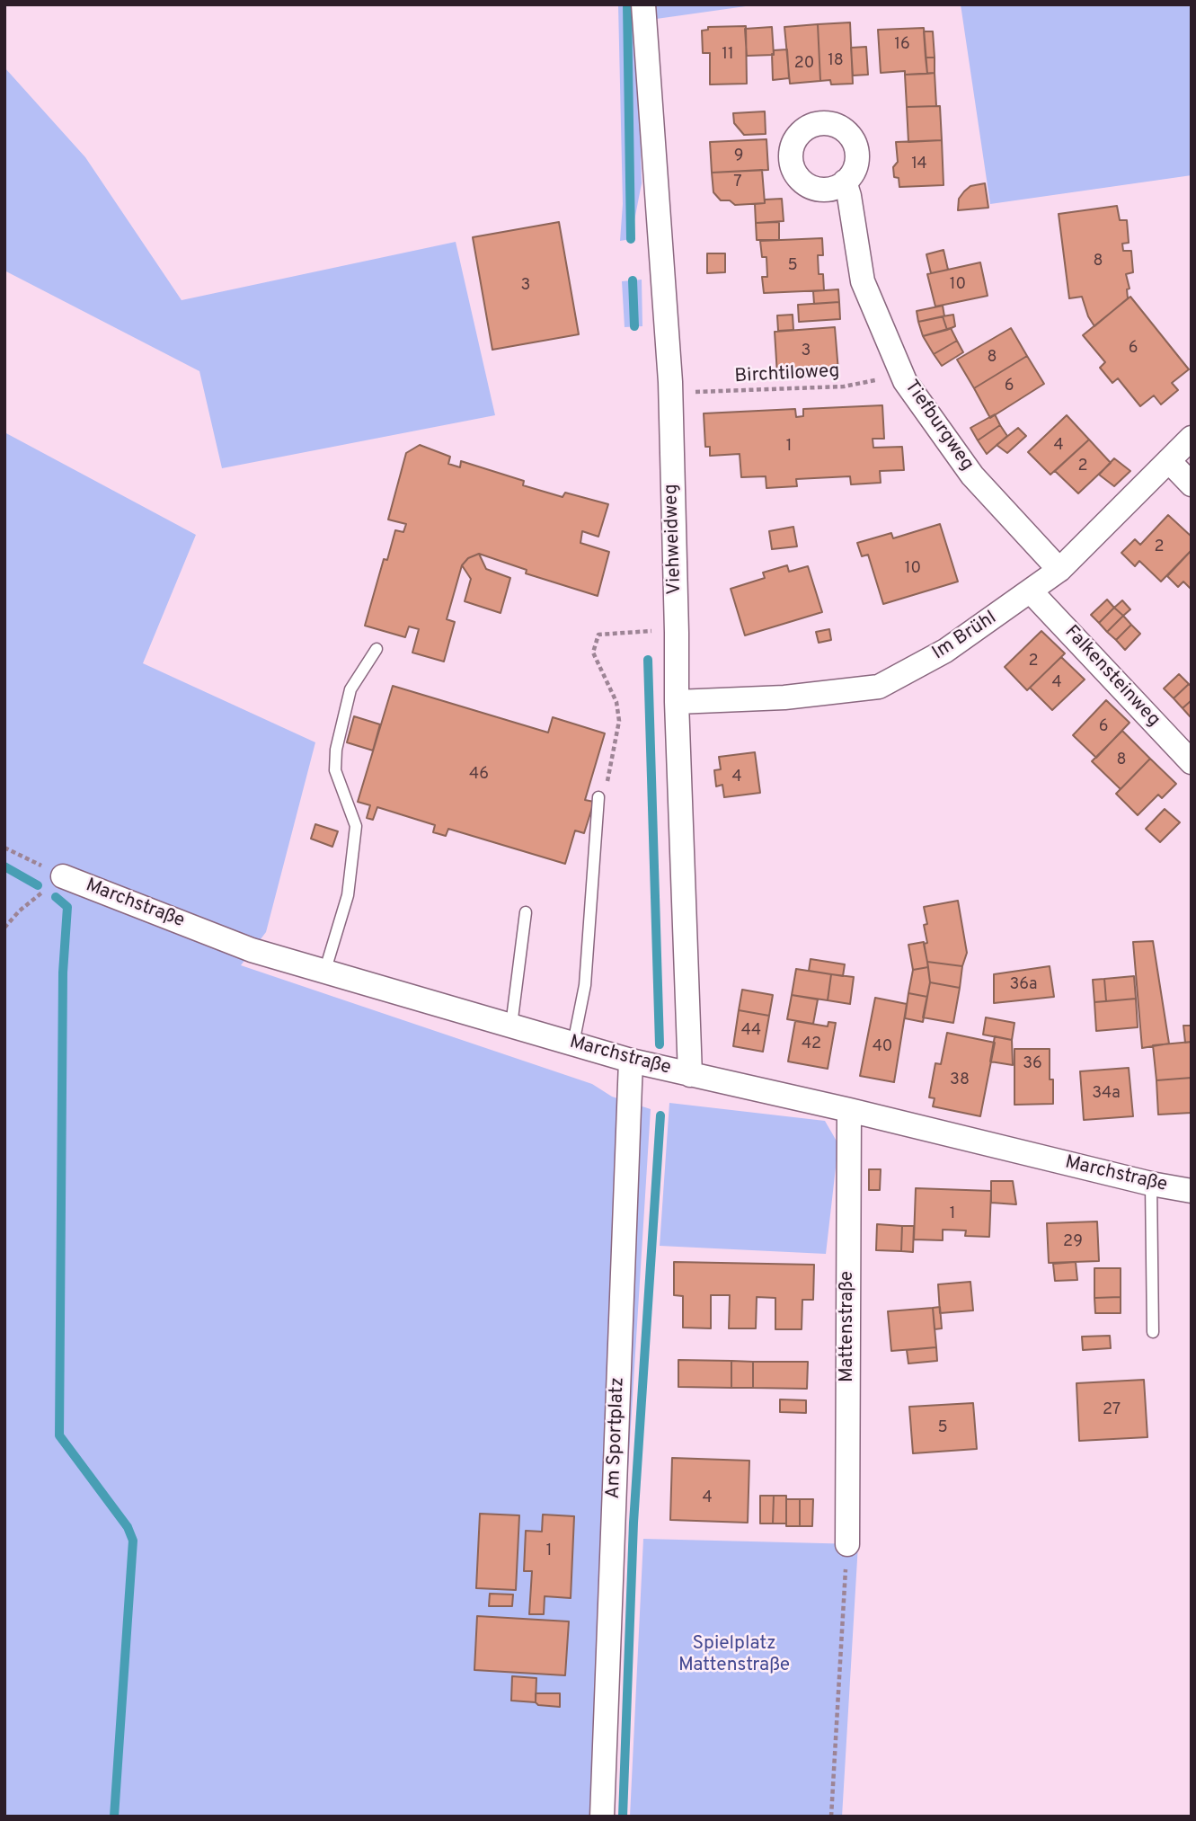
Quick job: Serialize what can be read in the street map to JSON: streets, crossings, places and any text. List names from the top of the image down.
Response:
{
  "streets": {
    "street": [
      "Tiefburgweg",
      "Viehweidweg",
      "Im Brühl",
      "Falkensteinweg",
      "Marchstraße",
      "Mattenstraße",
      "Am Sportplatz"
    ],
    "path": ["Birchtiloweg"]
  },
  "crossings": [
    ["Birchtiloweg", "Tiefburgweg"],
    ["Birchtiloweg", "Viehweidweg"],
    ["Tiefburgweg", "Im Brühl"],
    ["Viehweidweg", "Im Brühl"],
    ["Viehweidweg", "Marchstraße"],
    ["Im Brühl", "Falkensteinweg"],
    ["Marchstraße", "Mattenstraße"],
    ["Marchstraße", "Am Sportplatz"]
  ],
  "parks": ["Spielplatz Mattenstraße"],
  "house_numbers": [
    "16",
    "11",
    "18",
    "20",
    "9",
    "14",
    "7",
    "8",
    "5",
    "10",
    "3",
    "6",
    "3",
    "8",
    "6",
    "4",
    "1",
    "2",
    "2",
    "10",
    "2",
    "4",
    "6",
    "8",
    "46",
    "4",
    "36a",
    "44",
    "42",
    "40",
    "36",
    "38",
    "34a",
    "1",
    "29",
    "27",
    "5",
    "4",
    "1"
  ]
}
